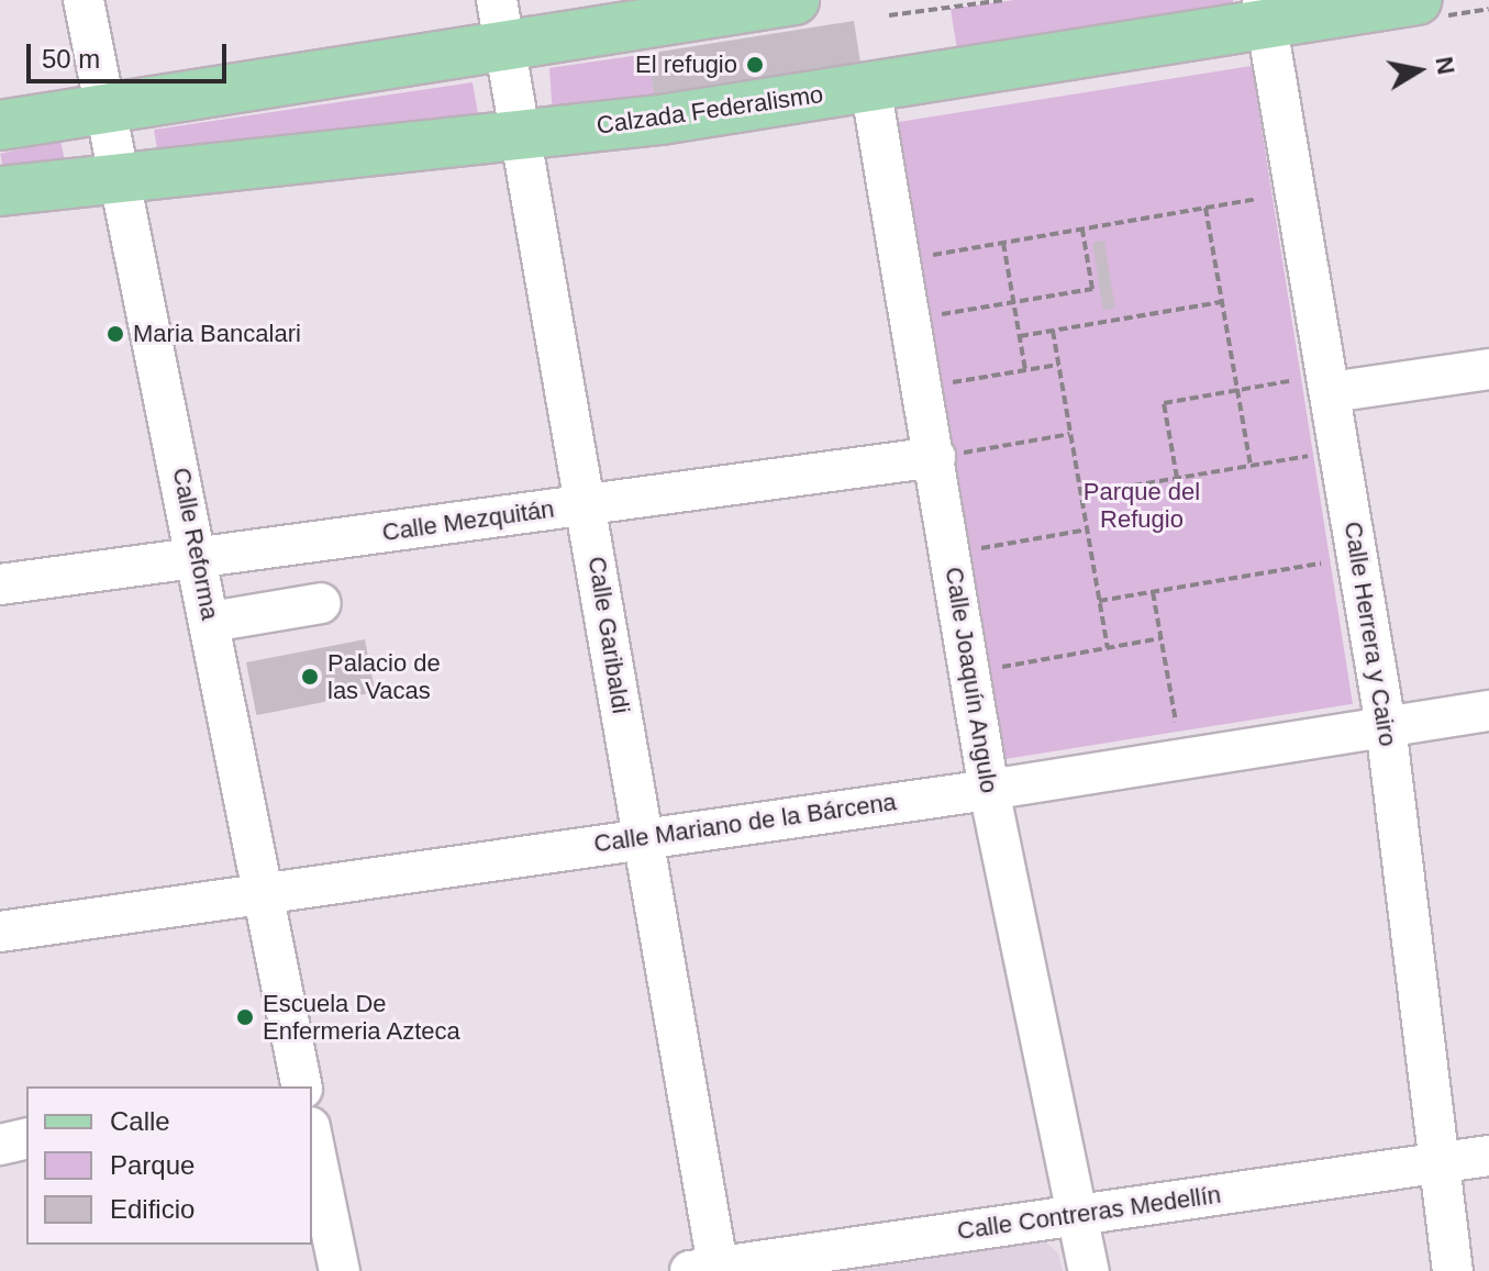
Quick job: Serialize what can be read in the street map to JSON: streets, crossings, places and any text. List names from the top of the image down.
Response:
{
  "streets": {
    "main road": ["Calzada Federalismo"],
    "street": [
      "Calle Mezquitán",
      "Calle Reforma",
      "Calle Herrera y Cairo",
      "Calle Garibaldi",
      "Calle Joaquín Angulo",
      "Calle Mariano de la Bárcena",
      "Calle Contreras Medellín"
    ]
  },
  "crossings": [
    ["Calzada Federalismo", "Calle Reforma"],
    ["Calzada Federalismo", "Calle Herrera y Cairo"],
    ["Calzada Federalismo", "Calle Garibaldi"],
    ["Calzada Federalismo", "Calle Joaquín Angulo"],
    ["Calle Mezquitán", "Calle Reforma"],
    ["Calle Mezquitán", "Calle Garibaldi"],
    ["Calle Mezquitán", "Calle Joaquín Angulo"],
    ["Calle Reforma", "Calle Mariano de la Bárcena"],
    ["Calle Herrera y Cairo", "Calle Mariano de la Bárcena"],
    ["Calle Herrera y Cairo", "Calle Contreras Medellín"],
    ["Calle Garibaldi", "Calle Mariano de la Bárcena"],
    ["Calle Garibaldi", "Calle Contreras Medellín"],
    ["Calle Joaquín Angulo", "Calle Mariano de la Bárcena"],
    ["Calle Joaquín Angulo", "Calle Contreras Medellín"]
  ],
  "parks": ["Parque del Refugio"],
  "places": [
    "El refugio",
    "Maria Bancalari",
    "Palacio de las Vacas",
    "Escuela De Enfermeria Azteca"
  ],
  "legend": ["Calle", "Parque", "Edificio"],
  "scale_bar": "50 m",
  "north": "right"
}
